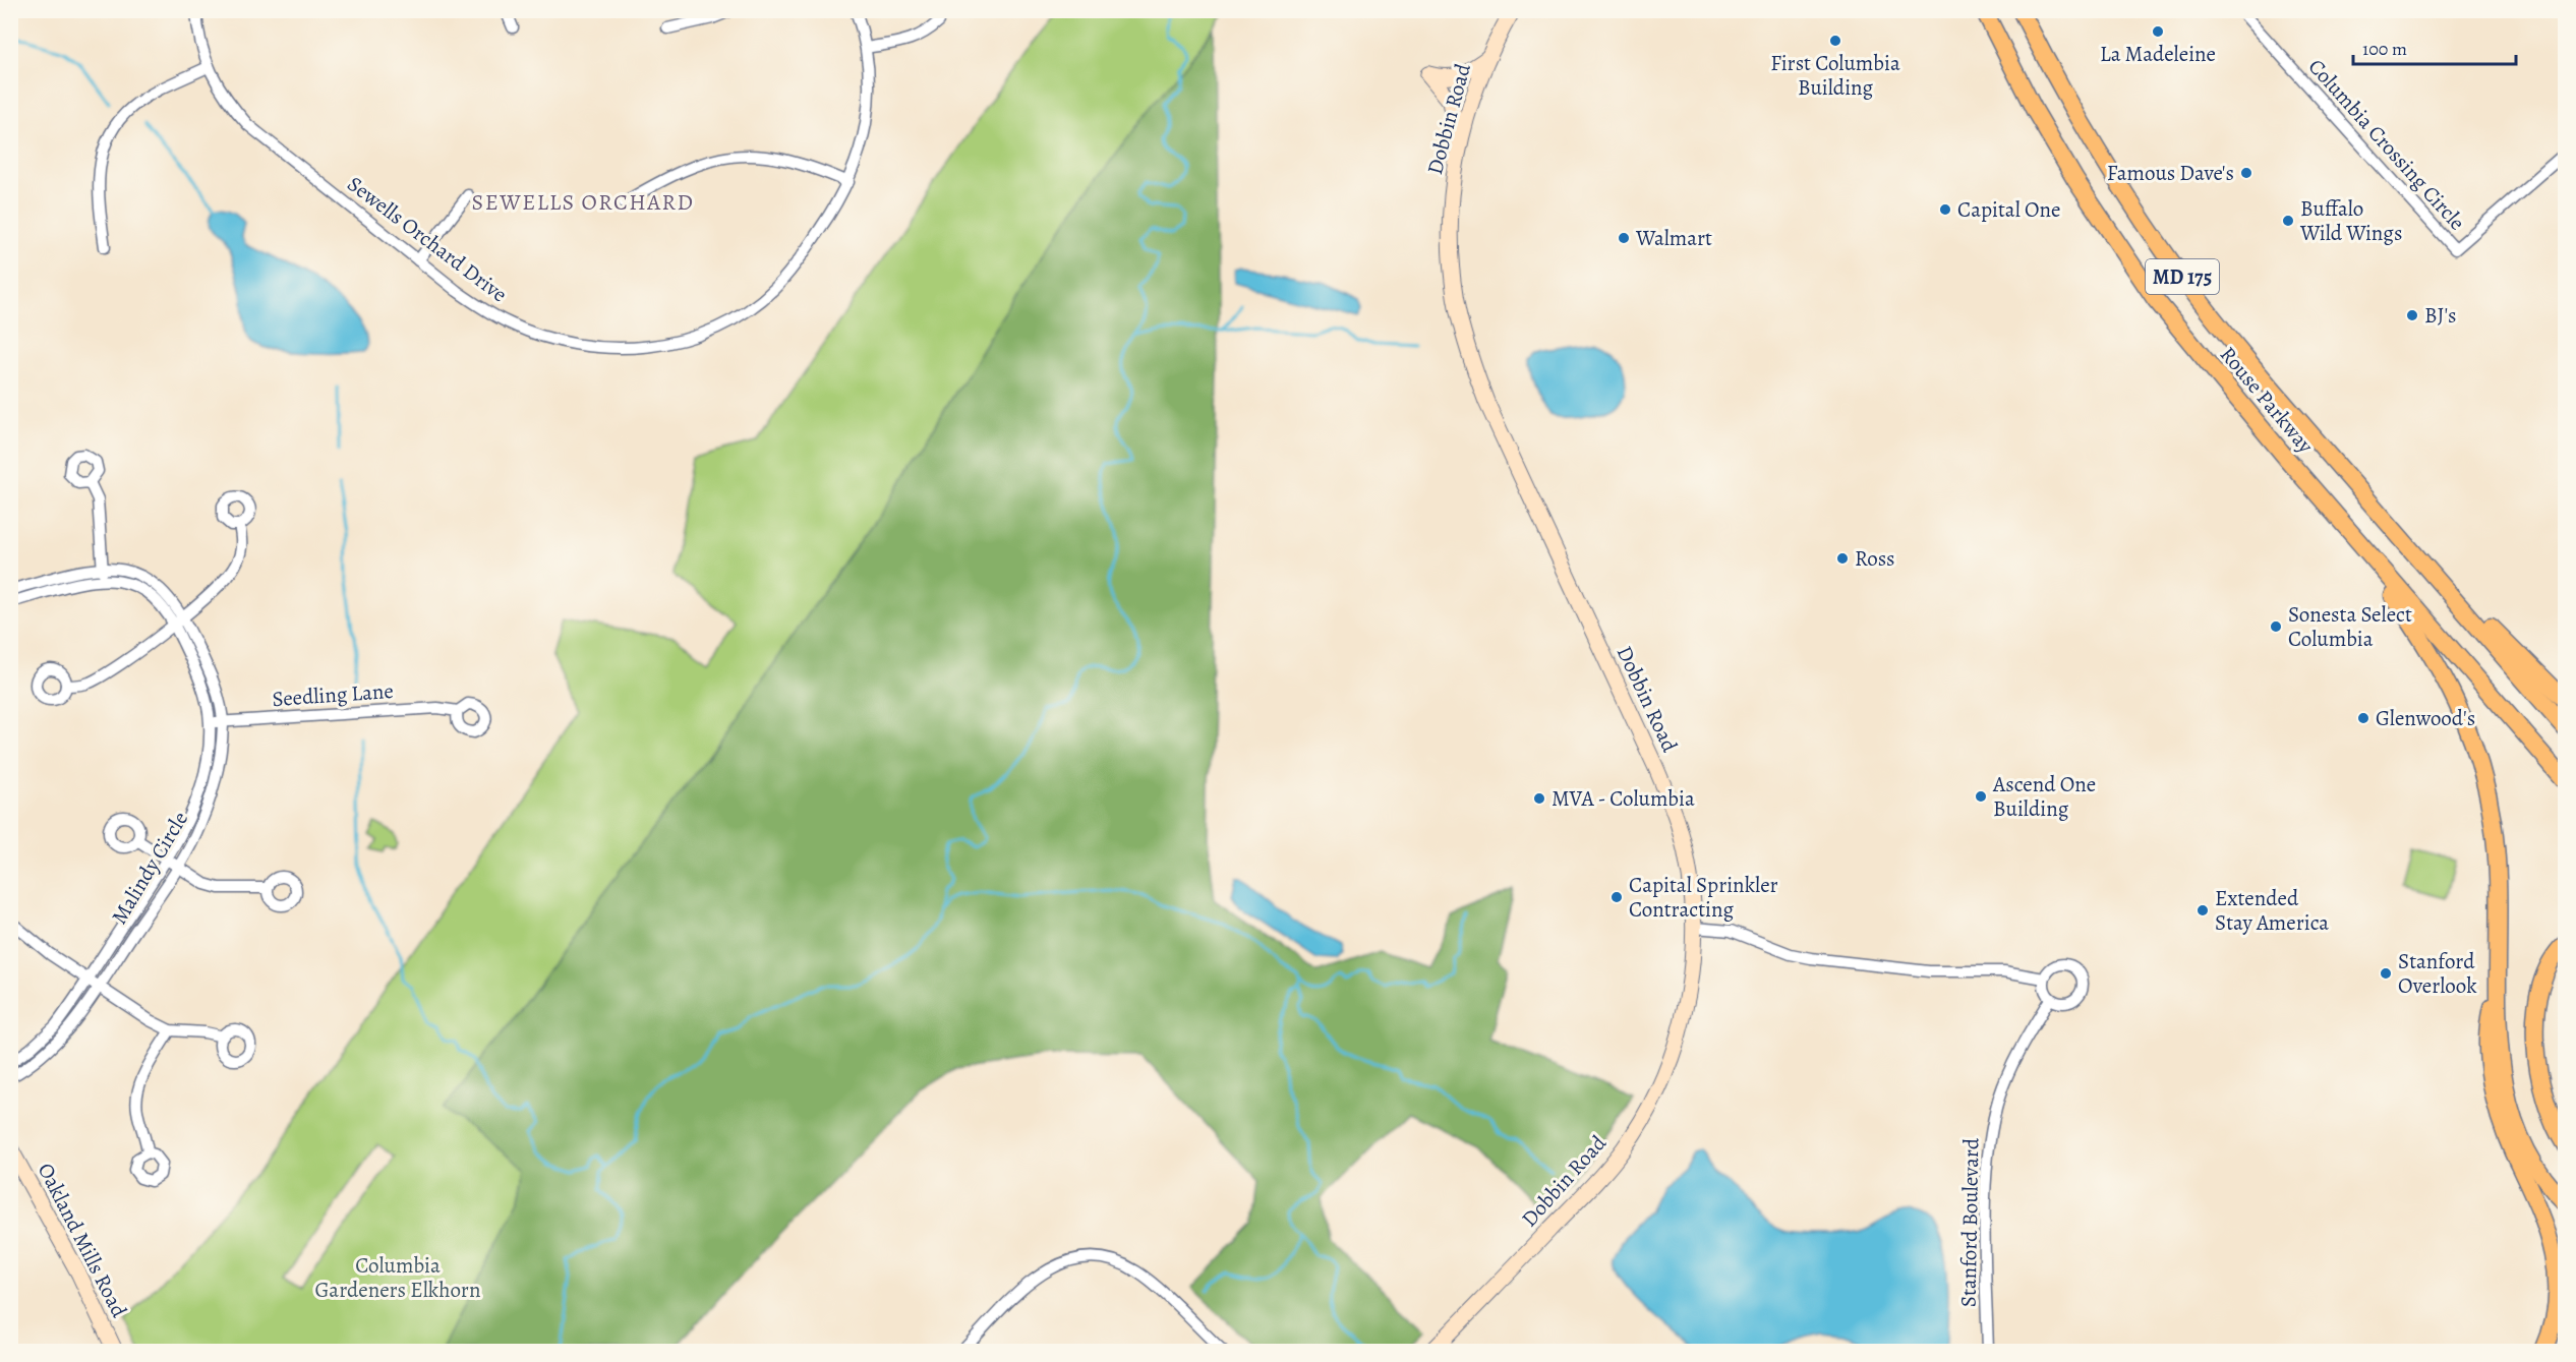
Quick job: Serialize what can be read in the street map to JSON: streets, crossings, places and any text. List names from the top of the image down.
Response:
{
  "streets": {
    "main road": ["MD 175", "Rouse Parkway"],
    "street": [
      "Dobbin Road",
      "Columbia Crossing Circle",
      "Sewells Orchard Drive",
      "Seedling Lane",
      "Malindy Circle",
      "Stanford Boulevard",
      "Oakland Mills Road"
    ]
  },
  "crossings": [
    ["Seedling Lane", "Malindy Circle"]
  ],
  "districts": ["SEWELLS ORCHARD"],
  "parks": ["Columbia Gardeners Elkhorn"],
  "places": [
    "La Madeleine",
    "First Columbia Building",
    "Famous Dave's",
    "Capital One",
    "Buffalo Wild Wings",
    "Walmart",
    "BJ's",
    "Ross",
    "Sonesta Select Columbia",
    "Glenwood's",
    "Ascend One Building",
    "MVA - Columbia",
    "Capital Sprinkler Contracting",
    "Extended Stay America",
    "Stanford Overlook"
  ],
  "scale_bar": "100 m"
}
